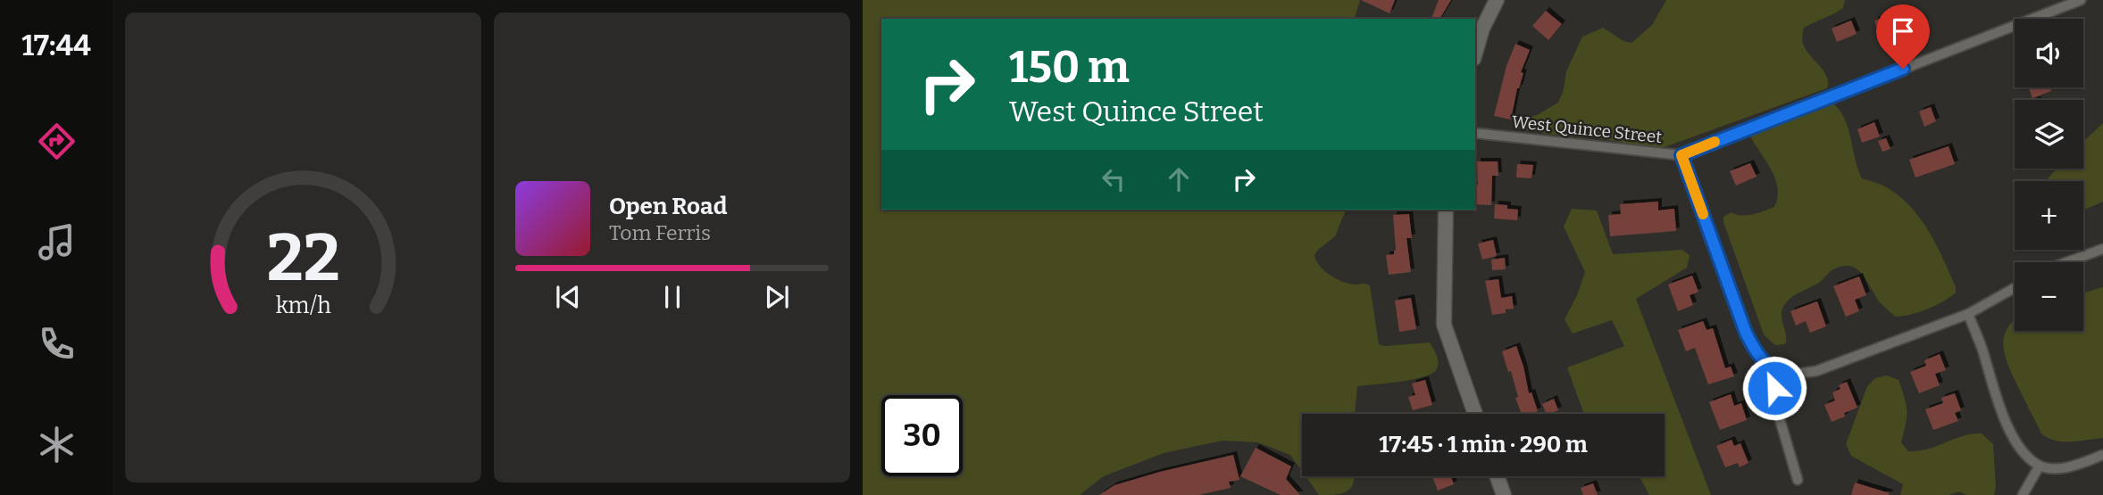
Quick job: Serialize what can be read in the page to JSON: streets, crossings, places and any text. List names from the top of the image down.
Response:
{
  "streets": {
    "street": ["West Quince Street"]
  },
  "page": {
    "tabs": "17:44",
    "map_buttons": ["+", "−"],
    "turn": ["150 m", "West Quince Street"],
    "song": ["Open Road", "Tom Ferris"],
    "limit": "30",
    "trip": "17:45 · 1 min · 290 m",
    "gauge": ["22", "km/h"]
  }
}
